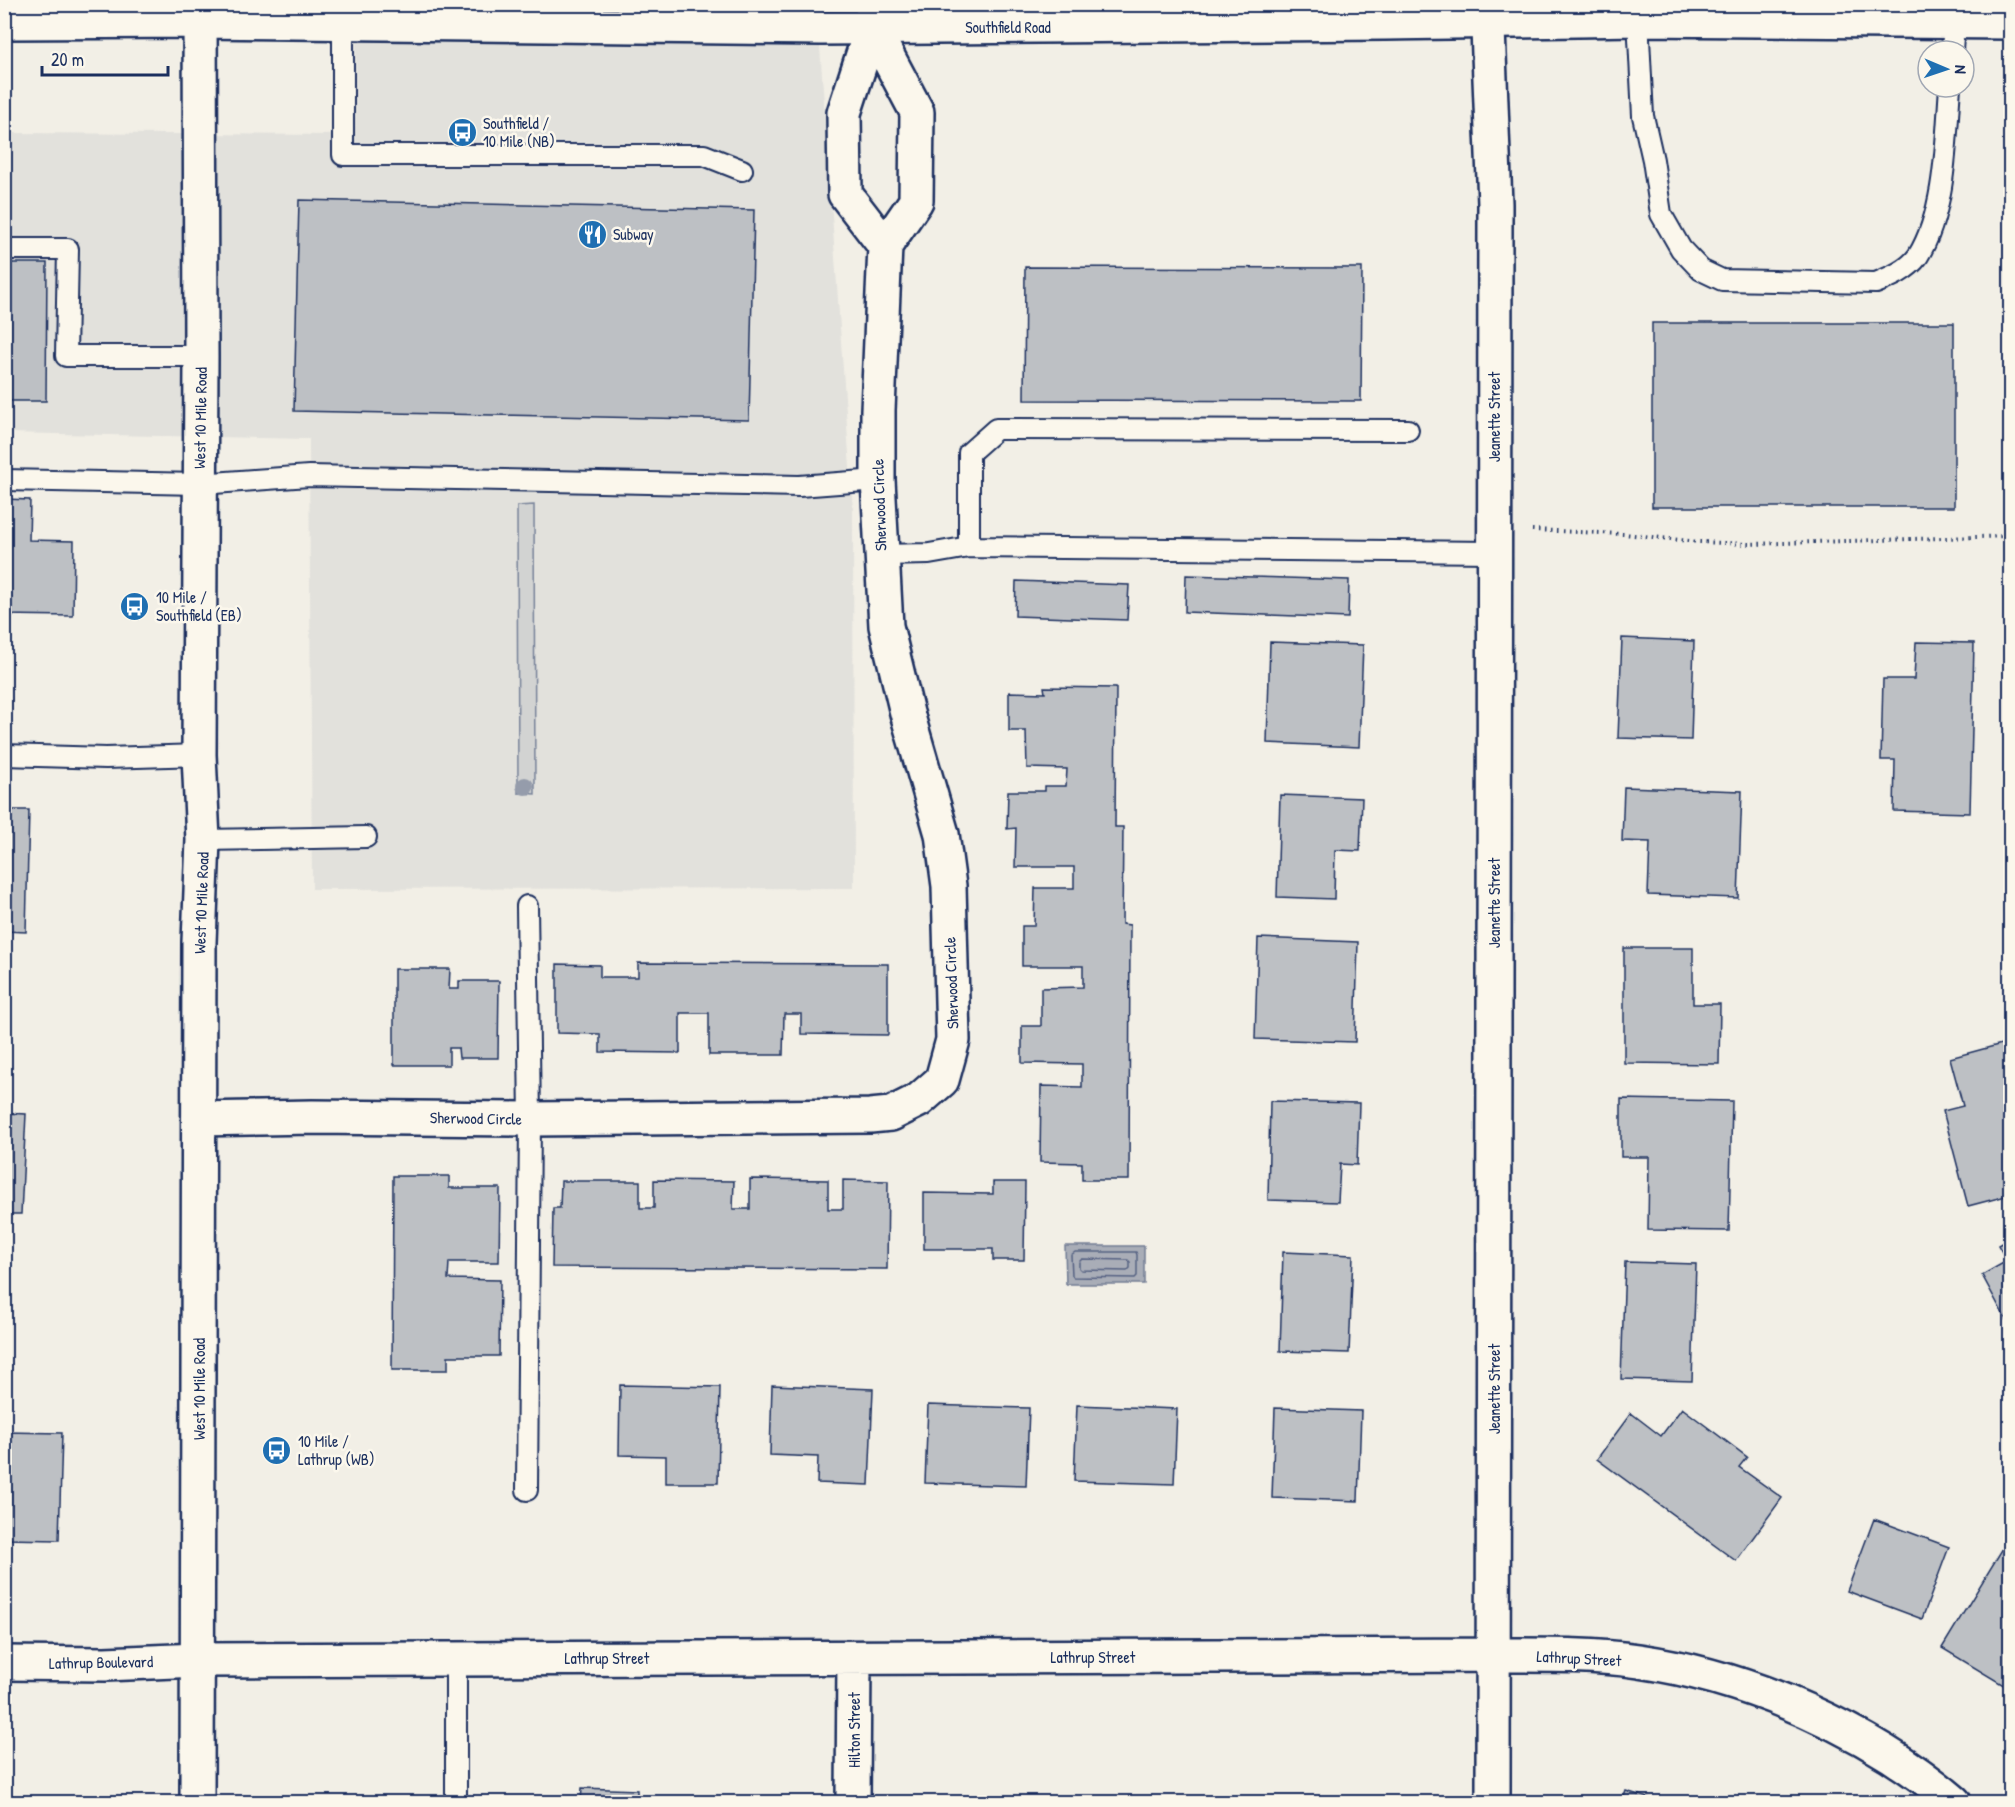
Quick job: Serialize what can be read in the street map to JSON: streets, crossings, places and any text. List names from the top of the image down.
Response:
{
  "streets": {
    "street": [
      "Southfield Road",
      "Jeanette Street",
      "West 10 Mile Road",
      "Sherwood Circle",
      "Lathrup Street",
      "Lathrup Boulevard",
      "Hilton Street"
    ]
  },
  "crossings": [
    ["Southfield Road", "Jeanette Street"],
    ["Southfield Road", "West 10 Mile Road"],
    ["Jeanette Street", "Lathrup Street"],
    ["West 10 Mile Road", "Sherwood Circle"],
    ["West 10 Mile Road", "Lathrup Street"],
    ["West 10 Mile Road", "Lathrup Boulevard"],
    ["Lathrup Street", "Lathrup Boulevard"],
    ["Lathrup Street", "Hilton Street"]
  ],
  "places": {
    "bus stop": ["Southfield / 10 Mile (NB)", "10 Mile / Southfield (EB)", "10 Mile / Lathrup (WB)"],
    "restaurant": ["Subway"]
  },
  "scale_bar": "20 m",
  "north": "right"
}
